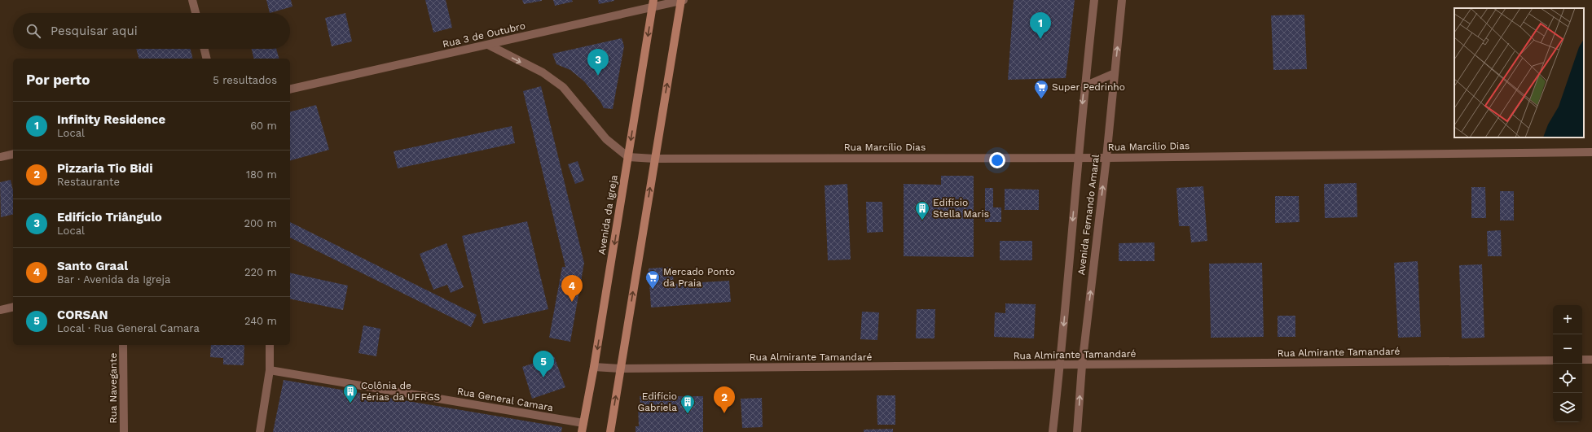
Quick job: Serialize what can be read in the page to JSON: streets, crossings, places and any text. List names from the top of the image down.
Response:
{
  "streets": {
    "main road": ["Avenida da Igreja"],
    "street": [
      "Rua 3 de Outubro",
      "Rua Marcílio Dias",
      "Avenida Fernando Amaral",
      "Rua Almirante Tamandaré",
      "Rua Navegante",
      "Rua General Camara"
    ]
  },
  "crossings": [
    ["Rua 3 de Outubro", "Avenida da Igreja"],
    ["Rua Marcílio Dias", "Avenida da Igreja"],
    ["Rua Marcílio Dias", "Avenida Fernando Amaral"],
    ["Avenida da Igreja", "Rua Almirante Tamandaré"],
    ["Avenida da Igreja", "Rua General Camara"],
    ["Avenida Fernando Amaral", "Rua Almirante Tamandaré"]
  ],
  "places": {
    "supermarket": ["Super Pedrinho", "Mercado Ponto da Praia"],
    "building": ["Edifício Stella Maris", "Colônia de Férias da UFRGS", "Edifício Gabriela"]
  },
  "page": {
    "pins": [
      "1",
      "3",
      "4",
      "5",
      "2"
    ],
    "search": "Pesquisar aqui",
    "heading": ["Por perto", "5 resultados"],
    "list": [
      {
        "mark": "1",
        "name": "Infinity Residence",
        "note": "Local",
        "value": "60 m"
      },
      {
        "mark": "2",
        "name": "Pizzaria Tio Bidi",
        "note": "Restaurante",
        "value": "180 m"
      },
      {
        "mark": "3",
        "name": "Edifício Triângulo",
        "note": "Local",
        "value": "200 m"
      },
      {
        "mark": "4",
        "name": "Santo Graal",
        "note": "Bar · Avenida da Igreja",
        "value": "220 m"
      },
      {
        "mark": "5",
        "name": "CORSAN",
        "note": "Local · Rua General Camara",
        "value": "240 m"
      }
    ],
    "map_buttons": ["+", "−"]
  }
}
